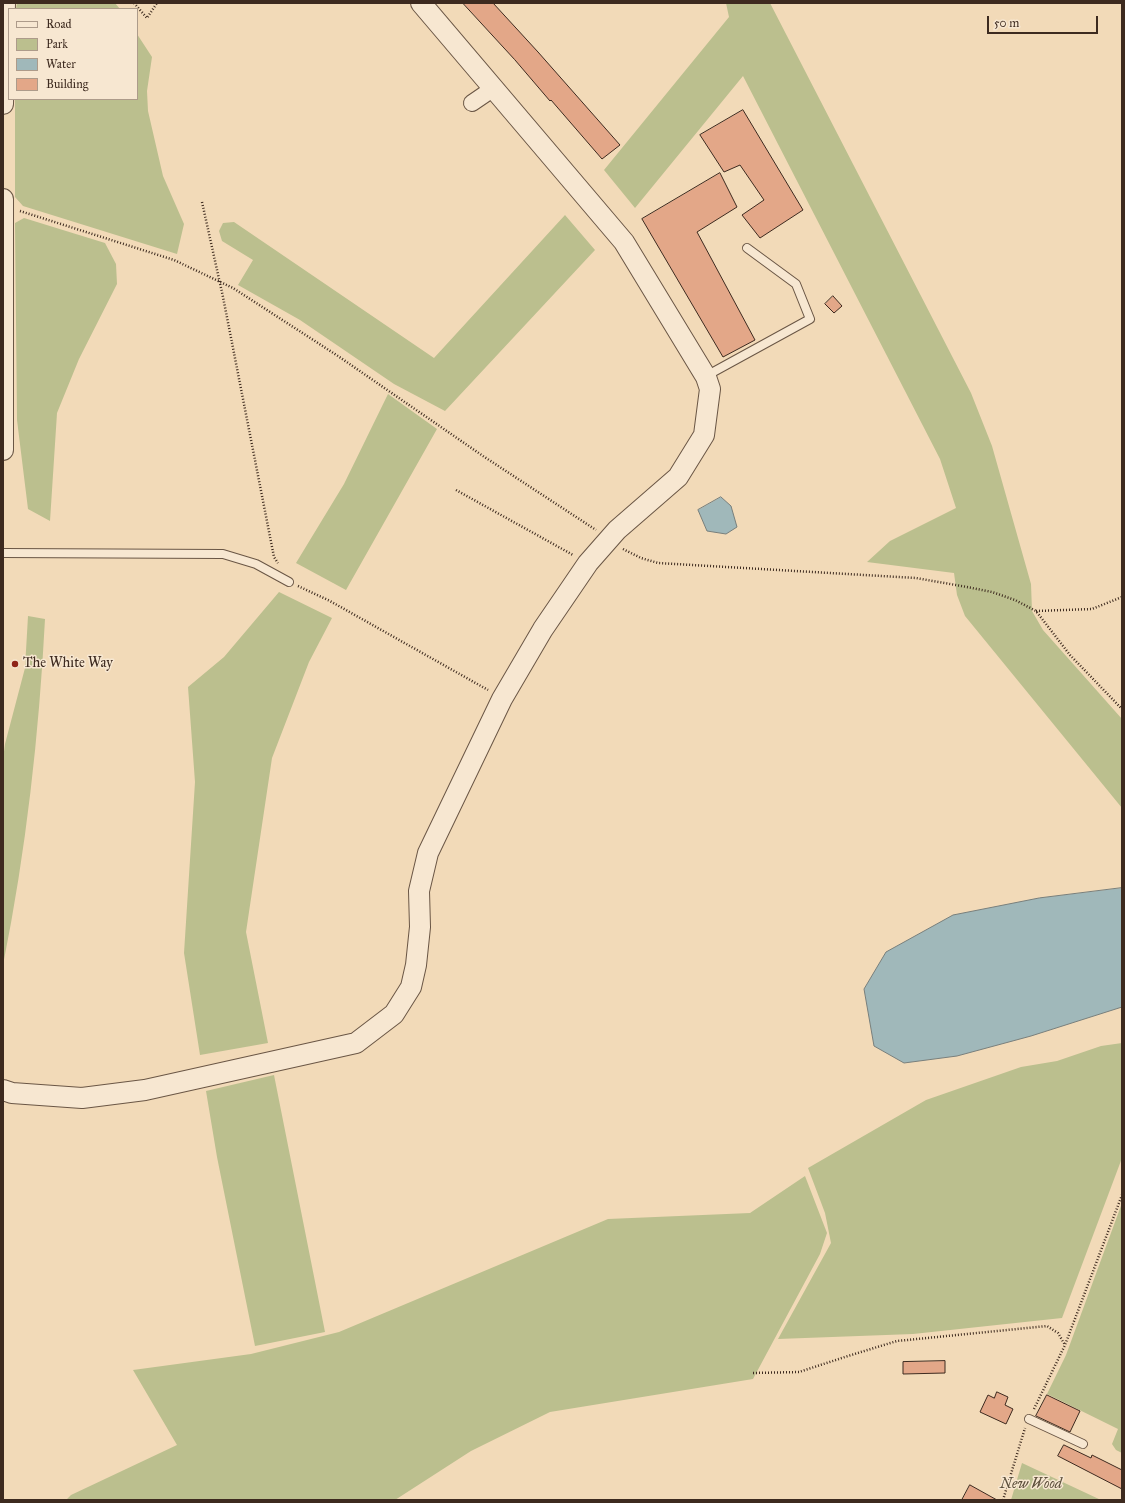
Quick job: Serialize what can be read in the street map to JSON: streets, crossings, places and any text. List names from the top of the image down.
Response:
{
  "parks": ["New Wood"],
  "places": ["The White Way"],
  "legend": [
    "Road",
    "Park",
    "Water",
    "Building"
  ],
  "scale_bar": "50 m"
}
